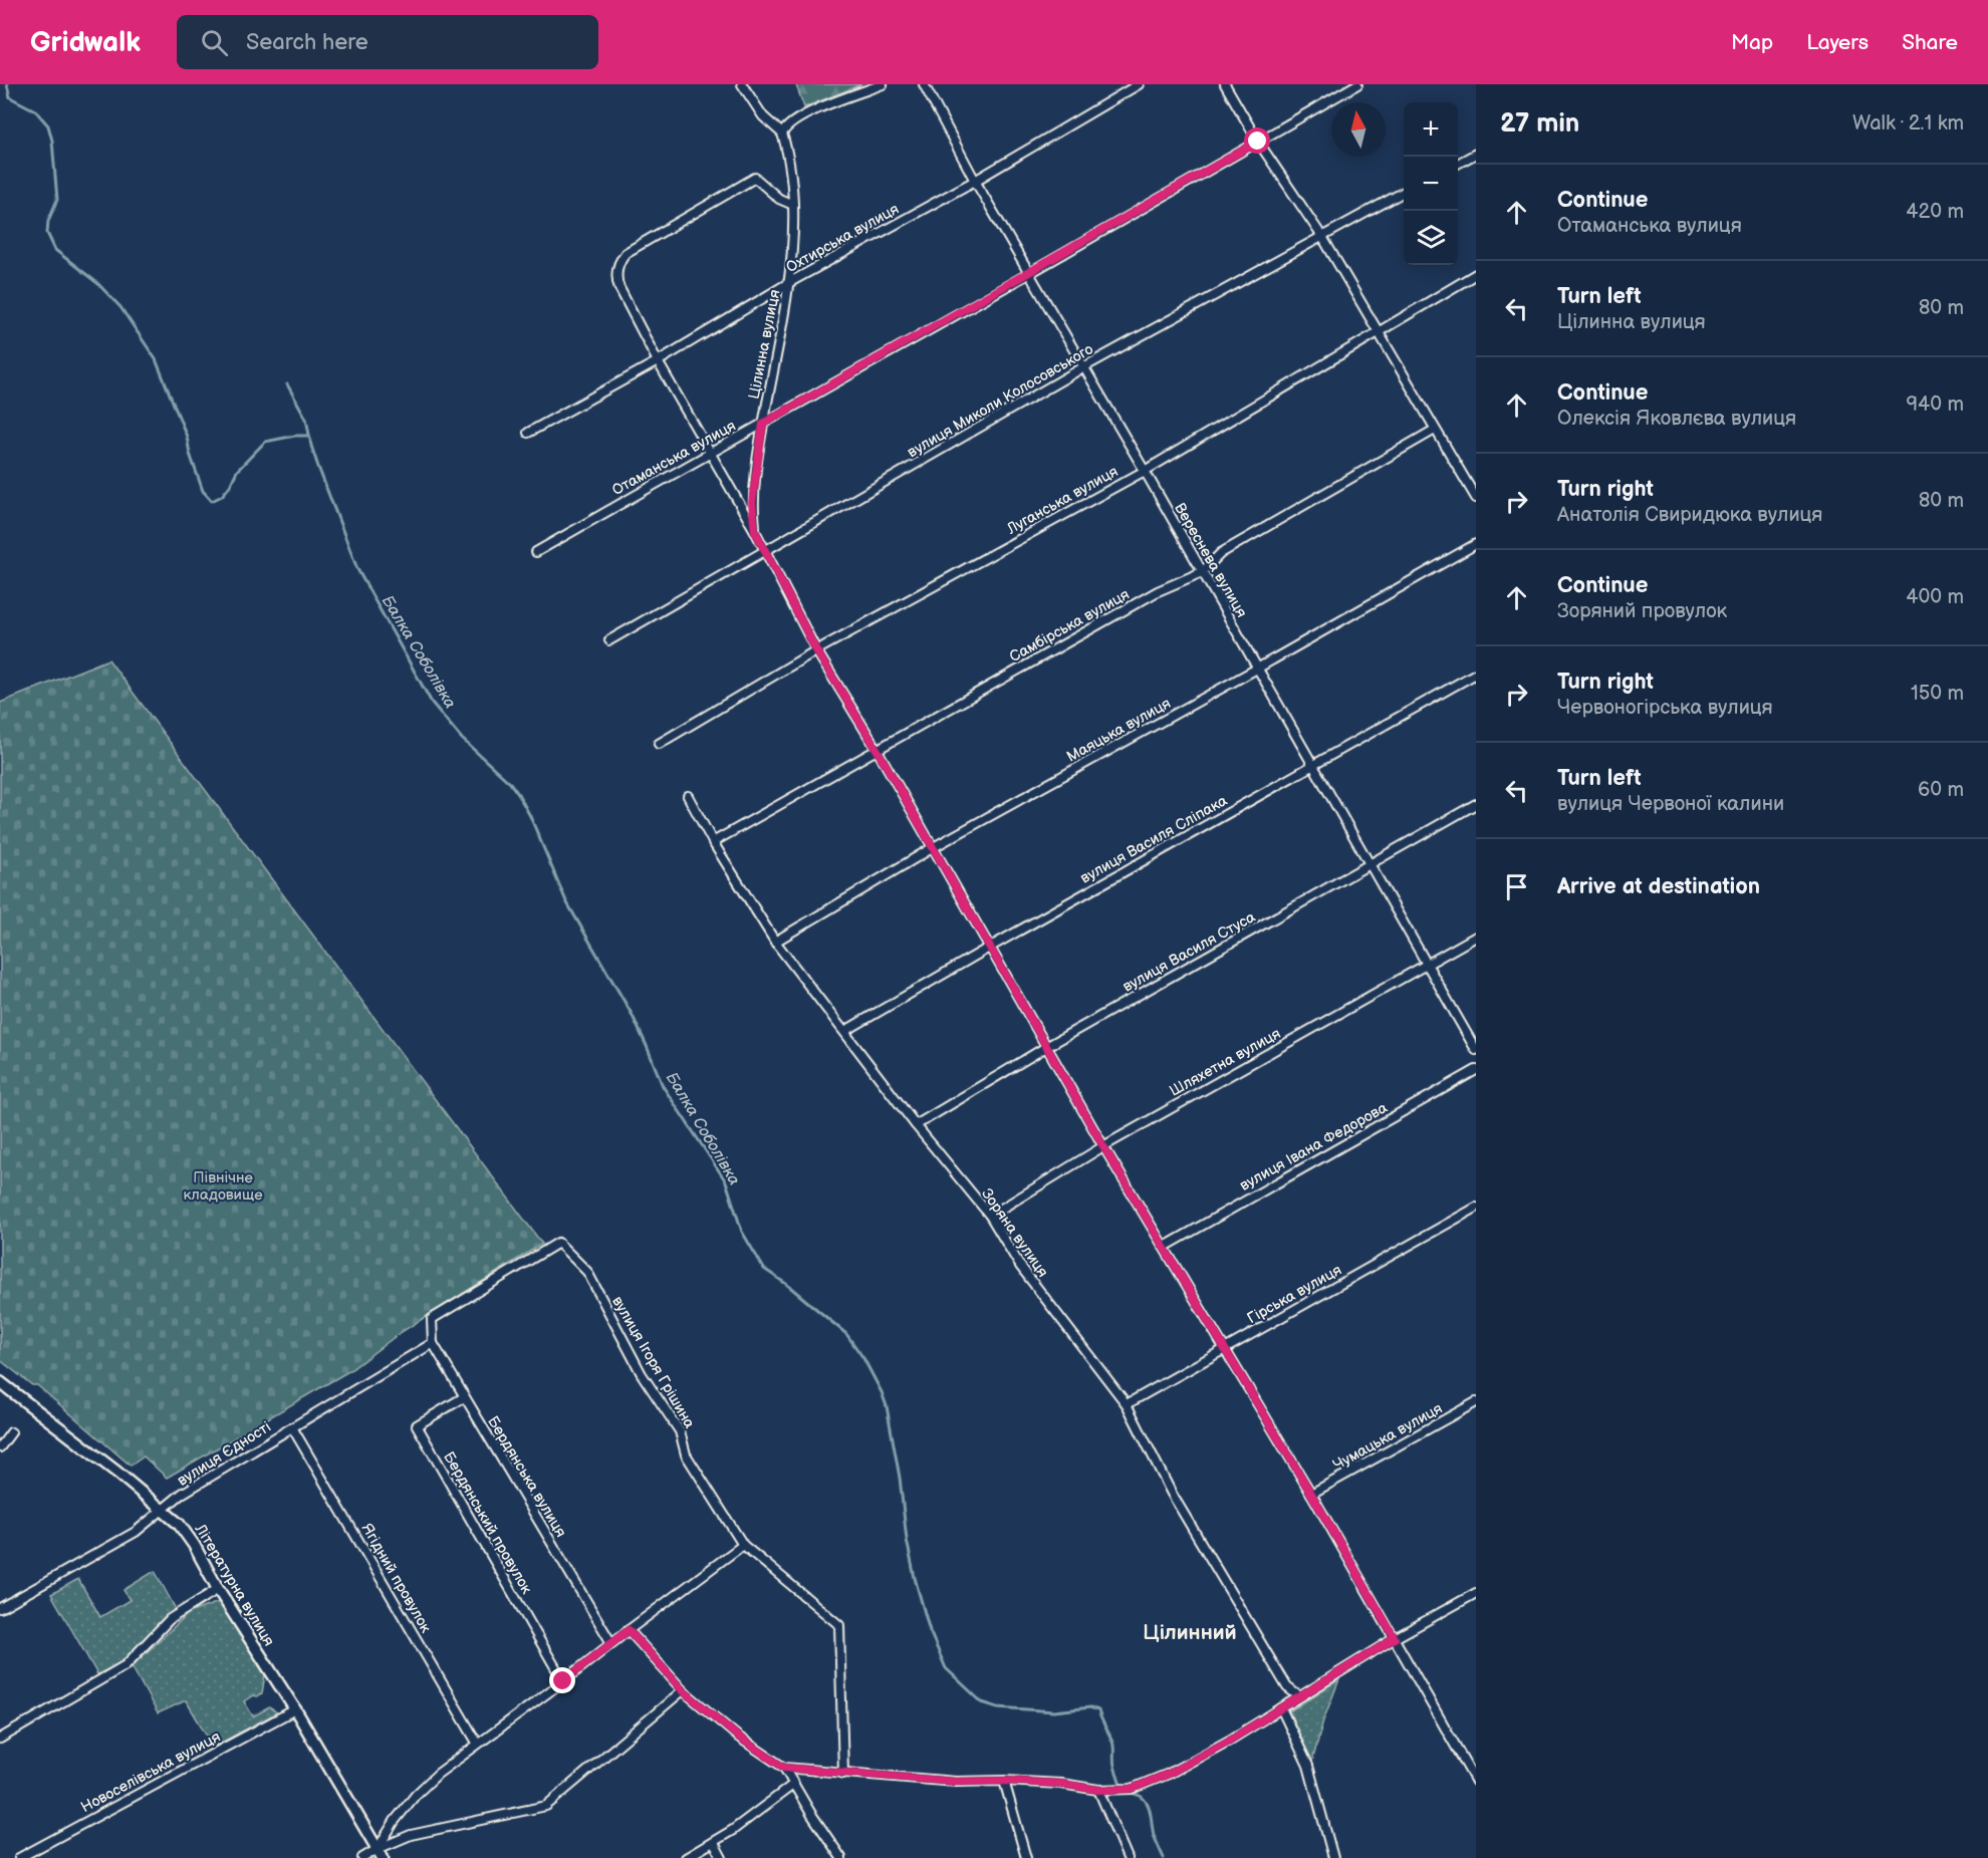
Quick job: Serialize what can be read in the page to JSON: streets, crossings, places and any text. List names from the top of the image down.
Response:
{
  "streets": {
    "street": [
      "Охтирська вулиця",
      "Цілинна вулиця",
      "вулиця Миколи Колосовського",
      "Отаманська вулиця",
      "Луганська вулиця",
      "Вереснева вулиця",
      "Самбірська вулиця",
      "Маяцька вулиця",
      "вулиця Василя Сліпака",
      "вулиця Василя Стуса",
      "Шляхетна вулиця",
      "вулиця Івана Федорова",
      "Зоряна вулиця",
      "Гірська вулиця",
      "вулиця Ігоря Грішина",
      "Чумацька вулиця",
      "вулиця Єдності",
      "Бердянська вулиця",
      "Бердянський провулок",
      "Ягідний провулок",
      "Літературна вулиця",
      "Новоселівська вулиця"
    ]
  },
  "crossings": [
    ["Охтирська вулиця", "Цілинна вулиця"],
    ["Охтирська вулиця", "Вереснева вулиця"],
    ["Цілинна вулиця", "Отаманська вулиця"],
    ["вулиця Миколи Колосовського", "Вереснева вулиця"],
    ["Отаманська вулиця", "Вереснева вулиця"],
    ["Луганська вулиця", "Вереснева вулиця"],
    ["Вереснева вулиця", "Самбірська вулиця"],
    ["Вереснева вулиця", "Маяцька вулиця"],
    ["Вереснева вулиця", "вулиця Василя Сліпака"],
    ["Вереснева вулиця", "вулиця Василя Стуса"],
    ["Вереснева вулиця", "Шляхетна вулиця"],
    ["Самбірська вулиця", "Зоряна вулиця"],
    ["Маяцька вулиця", "Зоряна вулиця"],
    ["вулиця Василя Сліпака", "Зоряна вулиця"],
    ["вулиця Василя Стуса", "Зоряна вулиця"],
    ["Шляхетна вулиця", "Зоряна вулиця"],
    ["Зоряна вулиця", "Гірська вулиця"],
    ["вулиця Ігоря Грішина", "Бердянська вулиця"],
    ["вулиця Єдності", "Бердянська вулиця"],
    ["вулиця Єдності", "Ягідний провулок"],
    ["вулиця Єдності", "Літературна вулиця"],
    ["Бердянська вулиця", "Бердянський провулок"],
    ["Літературна вулиця", "Новоселівська вулиця"]
  ],
  "districts": ["Цілинний"],
  "water": ["Балка Соболівка"],
  "parks": ["Північне кладовище"],
  "north": "top",
  "page": {
    "header": "Gridwalk",
    "search": "Search here",
    "nav": ["Map", "Layers", "Share"],
    "heading": ["27 min", "Walk · 2.1 km"],
    "map_buttons": ["+", "−"],
    "list": [
      ["Continue", "Отаманська вулиця", "420 m"],
      ["Turn left", "Цілинна вулиця", "80 m"],
      ["Continue", "Олексія Яковлєва вулиця", "940 m"],
      ["Turn right", "Анатолія Свиридюка вулиця", "80 m"],
      ["Continue", "Зоряний провулок", "400 m"],
      ["Turn right", "Червоногірська вулиця", "150 m"],
      ["Turn left", "вулиця Червоної калини", "60 m"],
      "Arrive at destination"
    ]
  }
}
